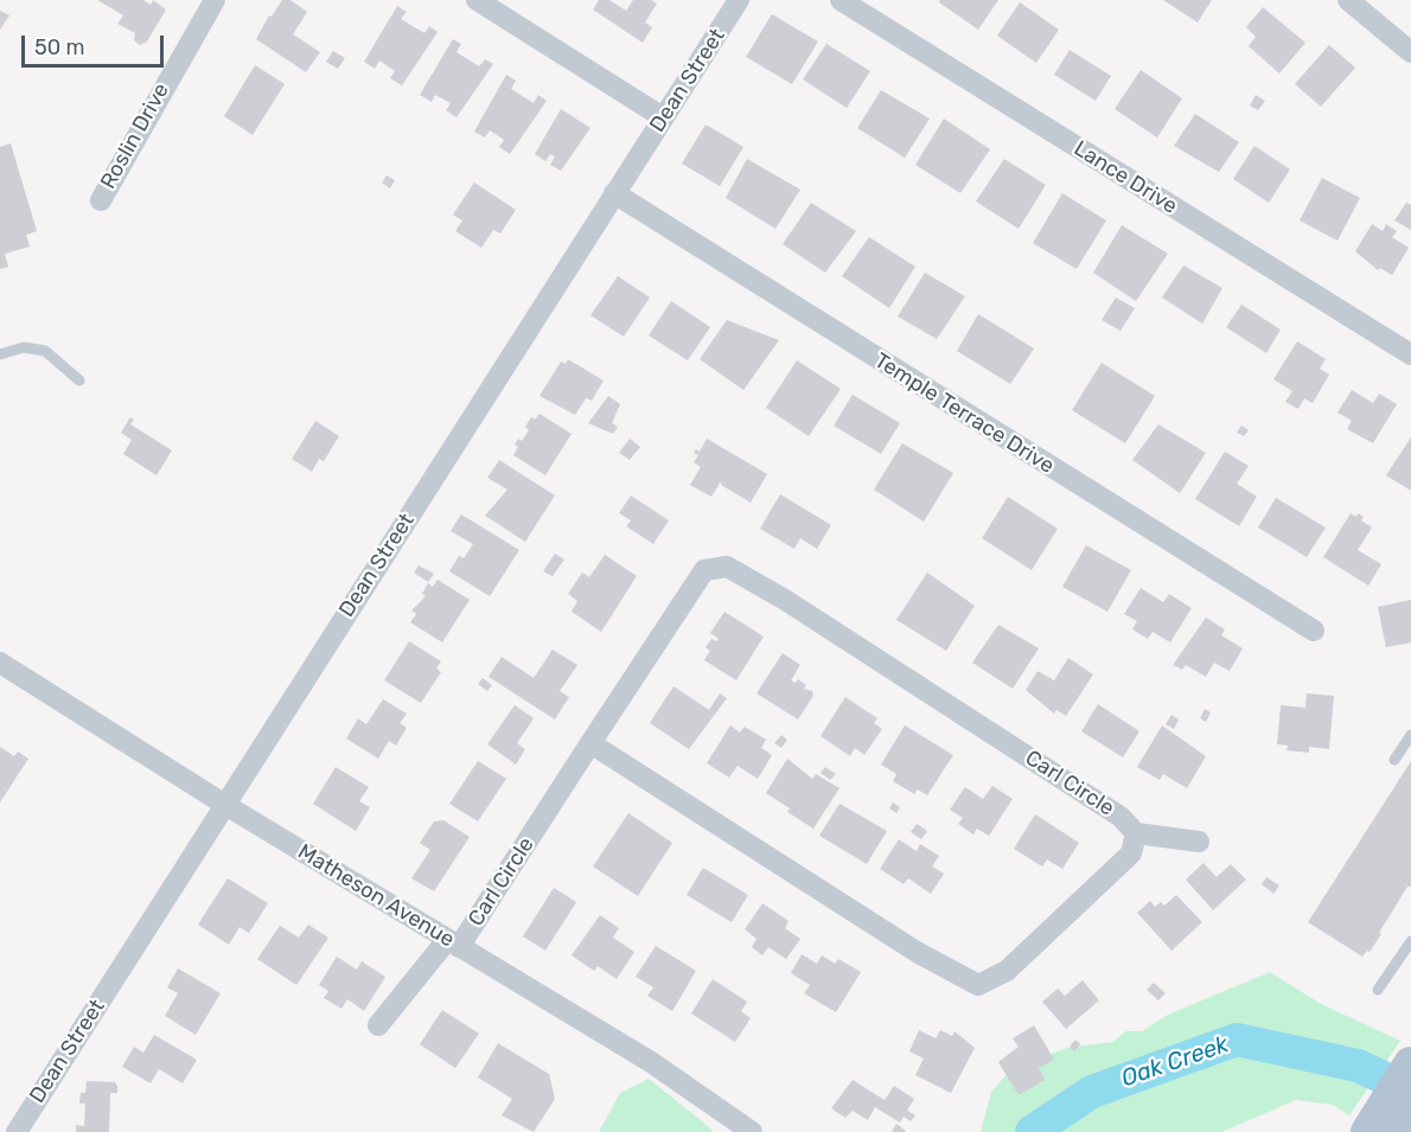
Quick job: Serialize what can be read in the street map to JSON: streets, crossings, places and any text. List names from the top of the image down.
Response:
{
  "streets": {
    "street": [
      "Dean Street",
      "Roslin Drive",
      "Lance Drive",
      "Temple Terrace Drive",
      "Carl Circle",
      "Matheson Avenue"
    ]
  },
  "crossings": [
    ["Dean Street", "Temple Terrace Drive"],
    ["Dean Street", "Matheson Avenue"],
    ["Carl Circle", "Matheson Avenue"]
  ],
  "water": ["Oak Creek"],
  "scale_bar": "50 m"
}
